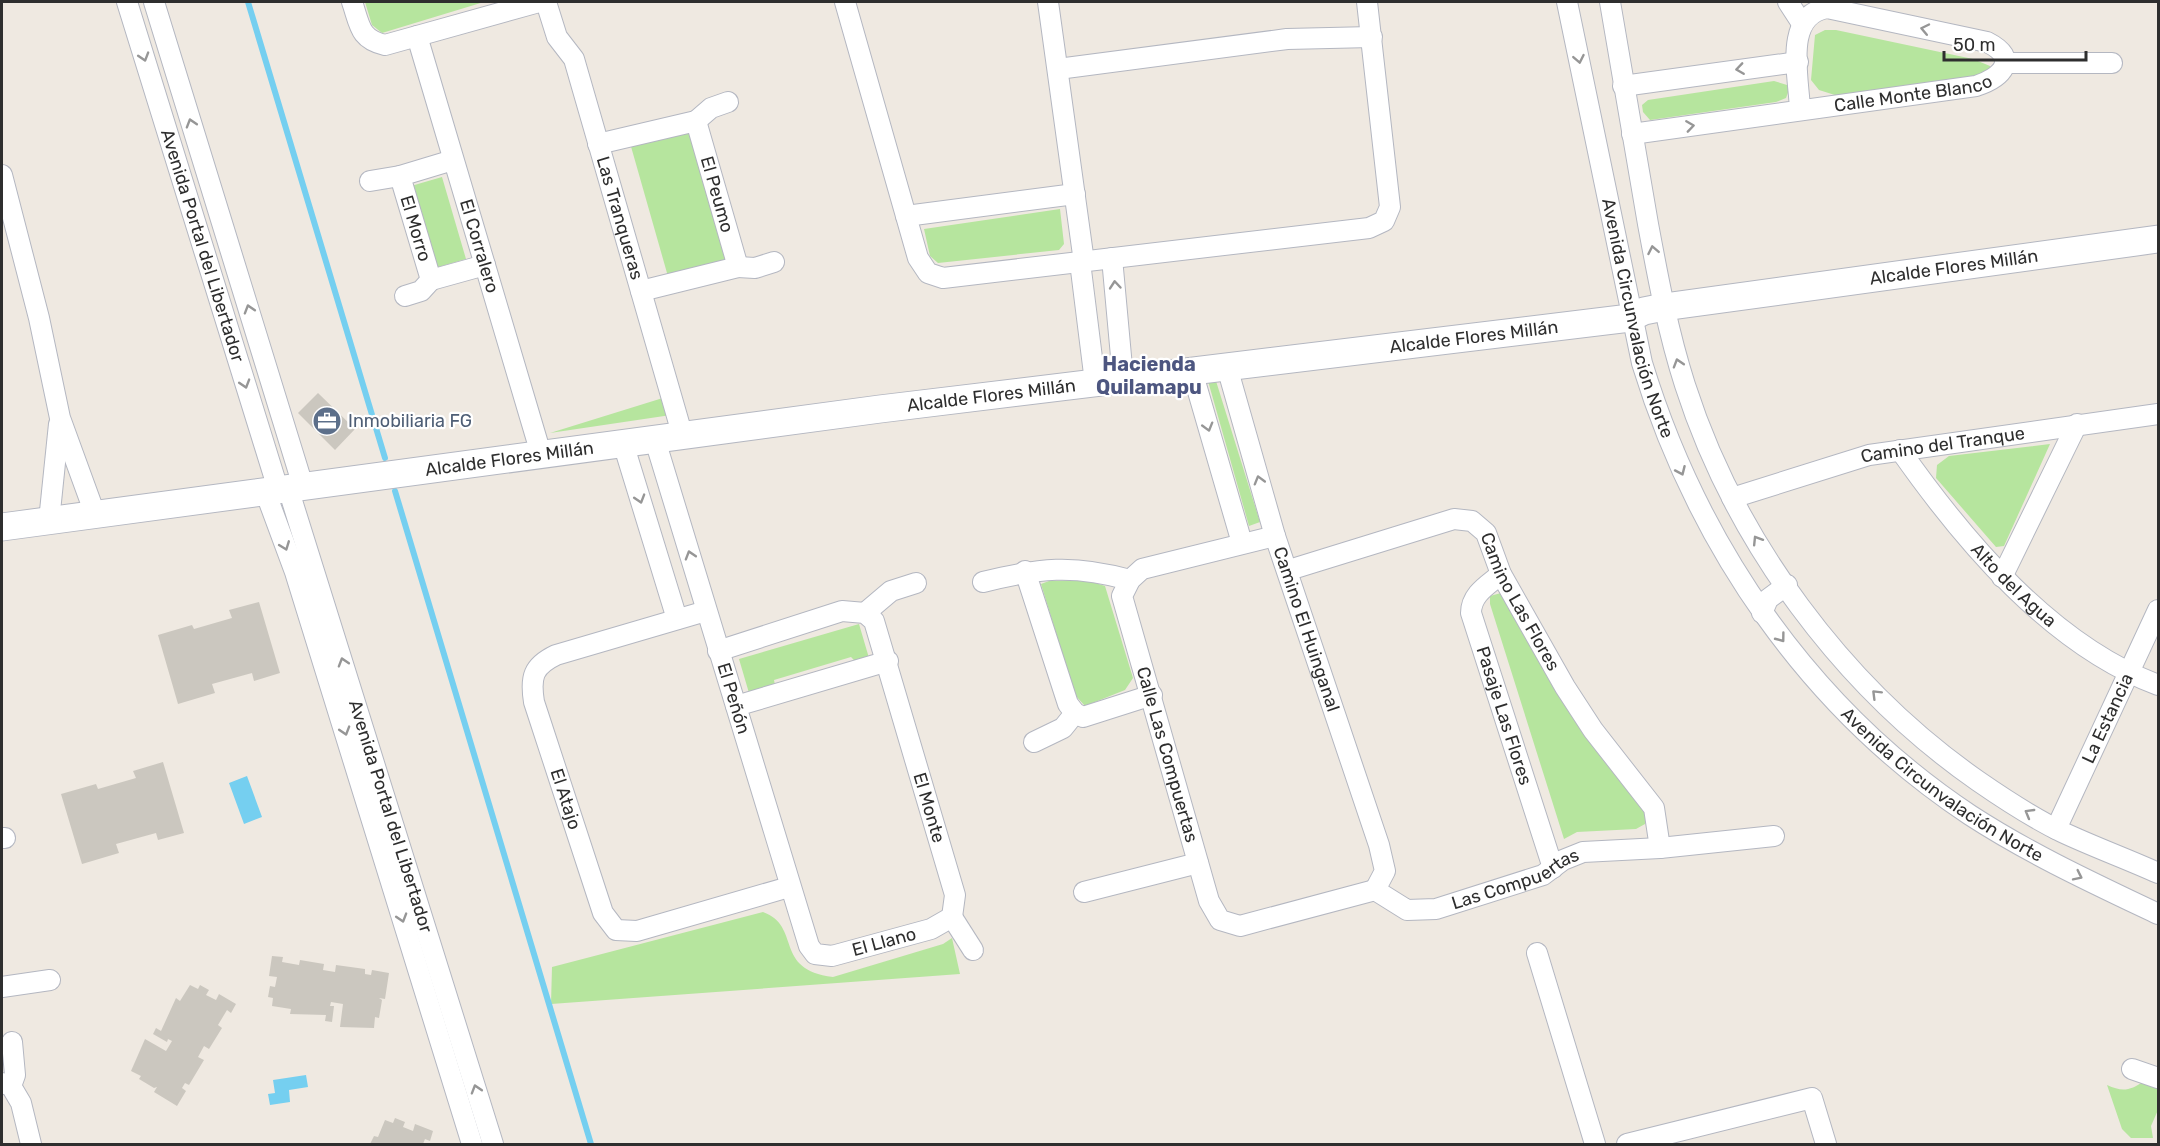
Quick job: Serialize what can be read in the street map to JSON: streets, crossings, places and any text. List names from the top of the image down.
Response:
{
  "streets": {
    "street": [
      "Calle Monte Blanco",
      "El Peumo",
      "Las Tranqueras",
      "El Morro",
      "Avenida Portal del Libertador",
      "El Corralero",
      "Alcalde Flores Millán",
      "Avenida Circunvalación Norte",
      "Camino del Tranque",
      "Alto del Agua",
      "Camino Las Flores",
      "Camino El Huinganal",
      "El Peñón",
      "Pasaje Las Flores",
      "La Estancia",
      "Calle Las Compuertas",
      "El Atajo",
      "El Monte",
      "Las Compuertas",
      "El Llano"
    ]
  },
  "crossings": [
    ["Calle Monte Blanco", "Avenida Circunvalación Norte"],
    ["Las Tranqueras", "Alcalde Flores Millán"],
    ["El Morro", "El Corralero"],
    ["Avenida Portal del Libertador", "Alcalde Flores Millán"],
    ["El Corralero", "Alcalde Flores Millán"],
    ["Alcalde Flores Millán", "Avenida Circunvalación Norte"],
    ["Alcalde Flores Millán", "Camino El Huinganal"],
    ["Alcalde Flores Millán", "El Peñón"],
    ["Avenida Circunvalación Norte", "Camino del Tranque"],
    ["Avenida Circunvalación Norte", "La Estancia"],
    ["Camino del Tranque", "Alto del Agua"],
    ["Alto del Agua", "La Estancia"],
    ["Camino Las Flores", "Camino El Huinganal"],
    ["Camino Las Flores", "Pasaje Las Flores"],
    ["Camino Las Flores", "Las Compuertas"],
    ["Camino El Huinganal", "Calle Las Compuertas"],
    ["Camino El Huinganal", "Las Compuertas"],
    ["El Peñón", "El Atajo"],
    ["El Peñón", "El Llano"],
    ["Pasaje Las Flores", "Las Compuertas"],
    ["Calle Las Compuertas", "Las Compuertas"],
    ["El Monte", "El Llano"]
  ],
  "districts": ["Hacienda Quilamapu"],
  "places": {
    "office": ["Inmobiliaria FG"]
  },
  "scale_bar": "50 m"
}
